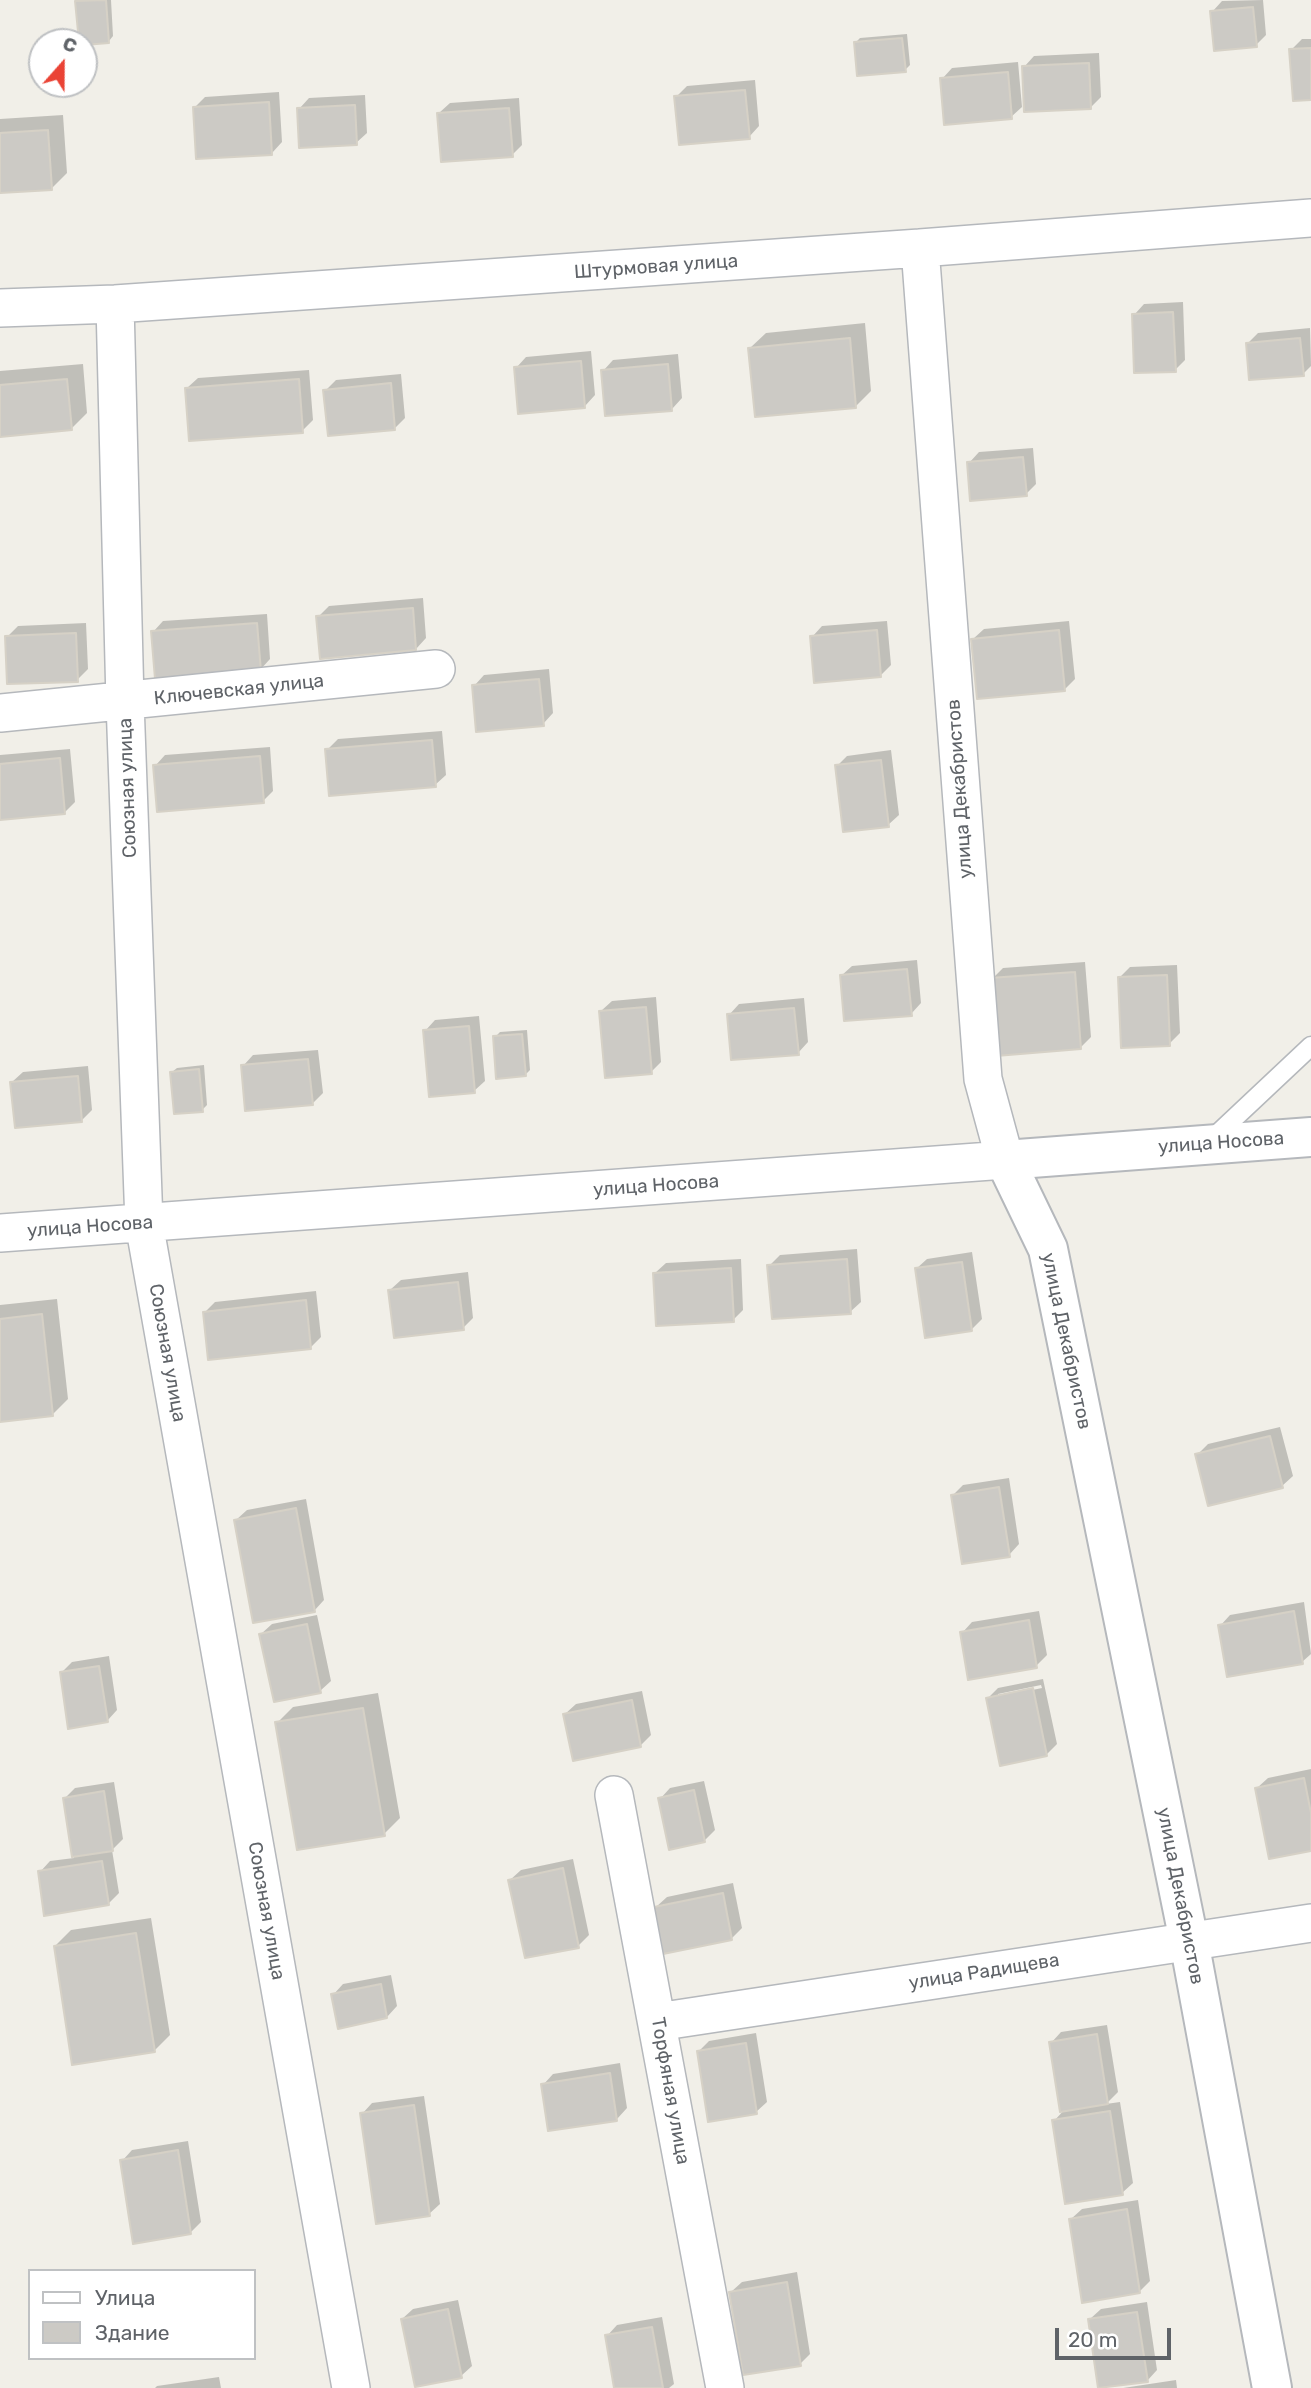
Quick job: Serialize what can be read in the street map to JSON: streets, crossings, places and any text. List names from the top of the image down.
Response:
{
  "streets": {
    "street": [
      "Штурмовая улица",
      "Ключевская улица",
      "Союзная улица",
      "улица Декабристов",
      "улица Носова",
      "улица Радищева",
      "Торфяная улица"
    ]
  },
  "crossings": [
    ["Штурмовая улица", "Союзная улица"],
    ["Штурмовая улица", "улица Декабристов"],
    ["Ключевская улица", "Союзная улица"],
    ["Союзная улица", "улица Носова"],
    ["улица Декабристов", "улица Носова"],
    ["улица Декабристов", "улица Радищева"],
    ["улица Радищева", "Торфяная улица"]
  ],
  "legend": ["Улица", "Здание"],
  "scale_bar": "20 m",
  "north": "top"
}
